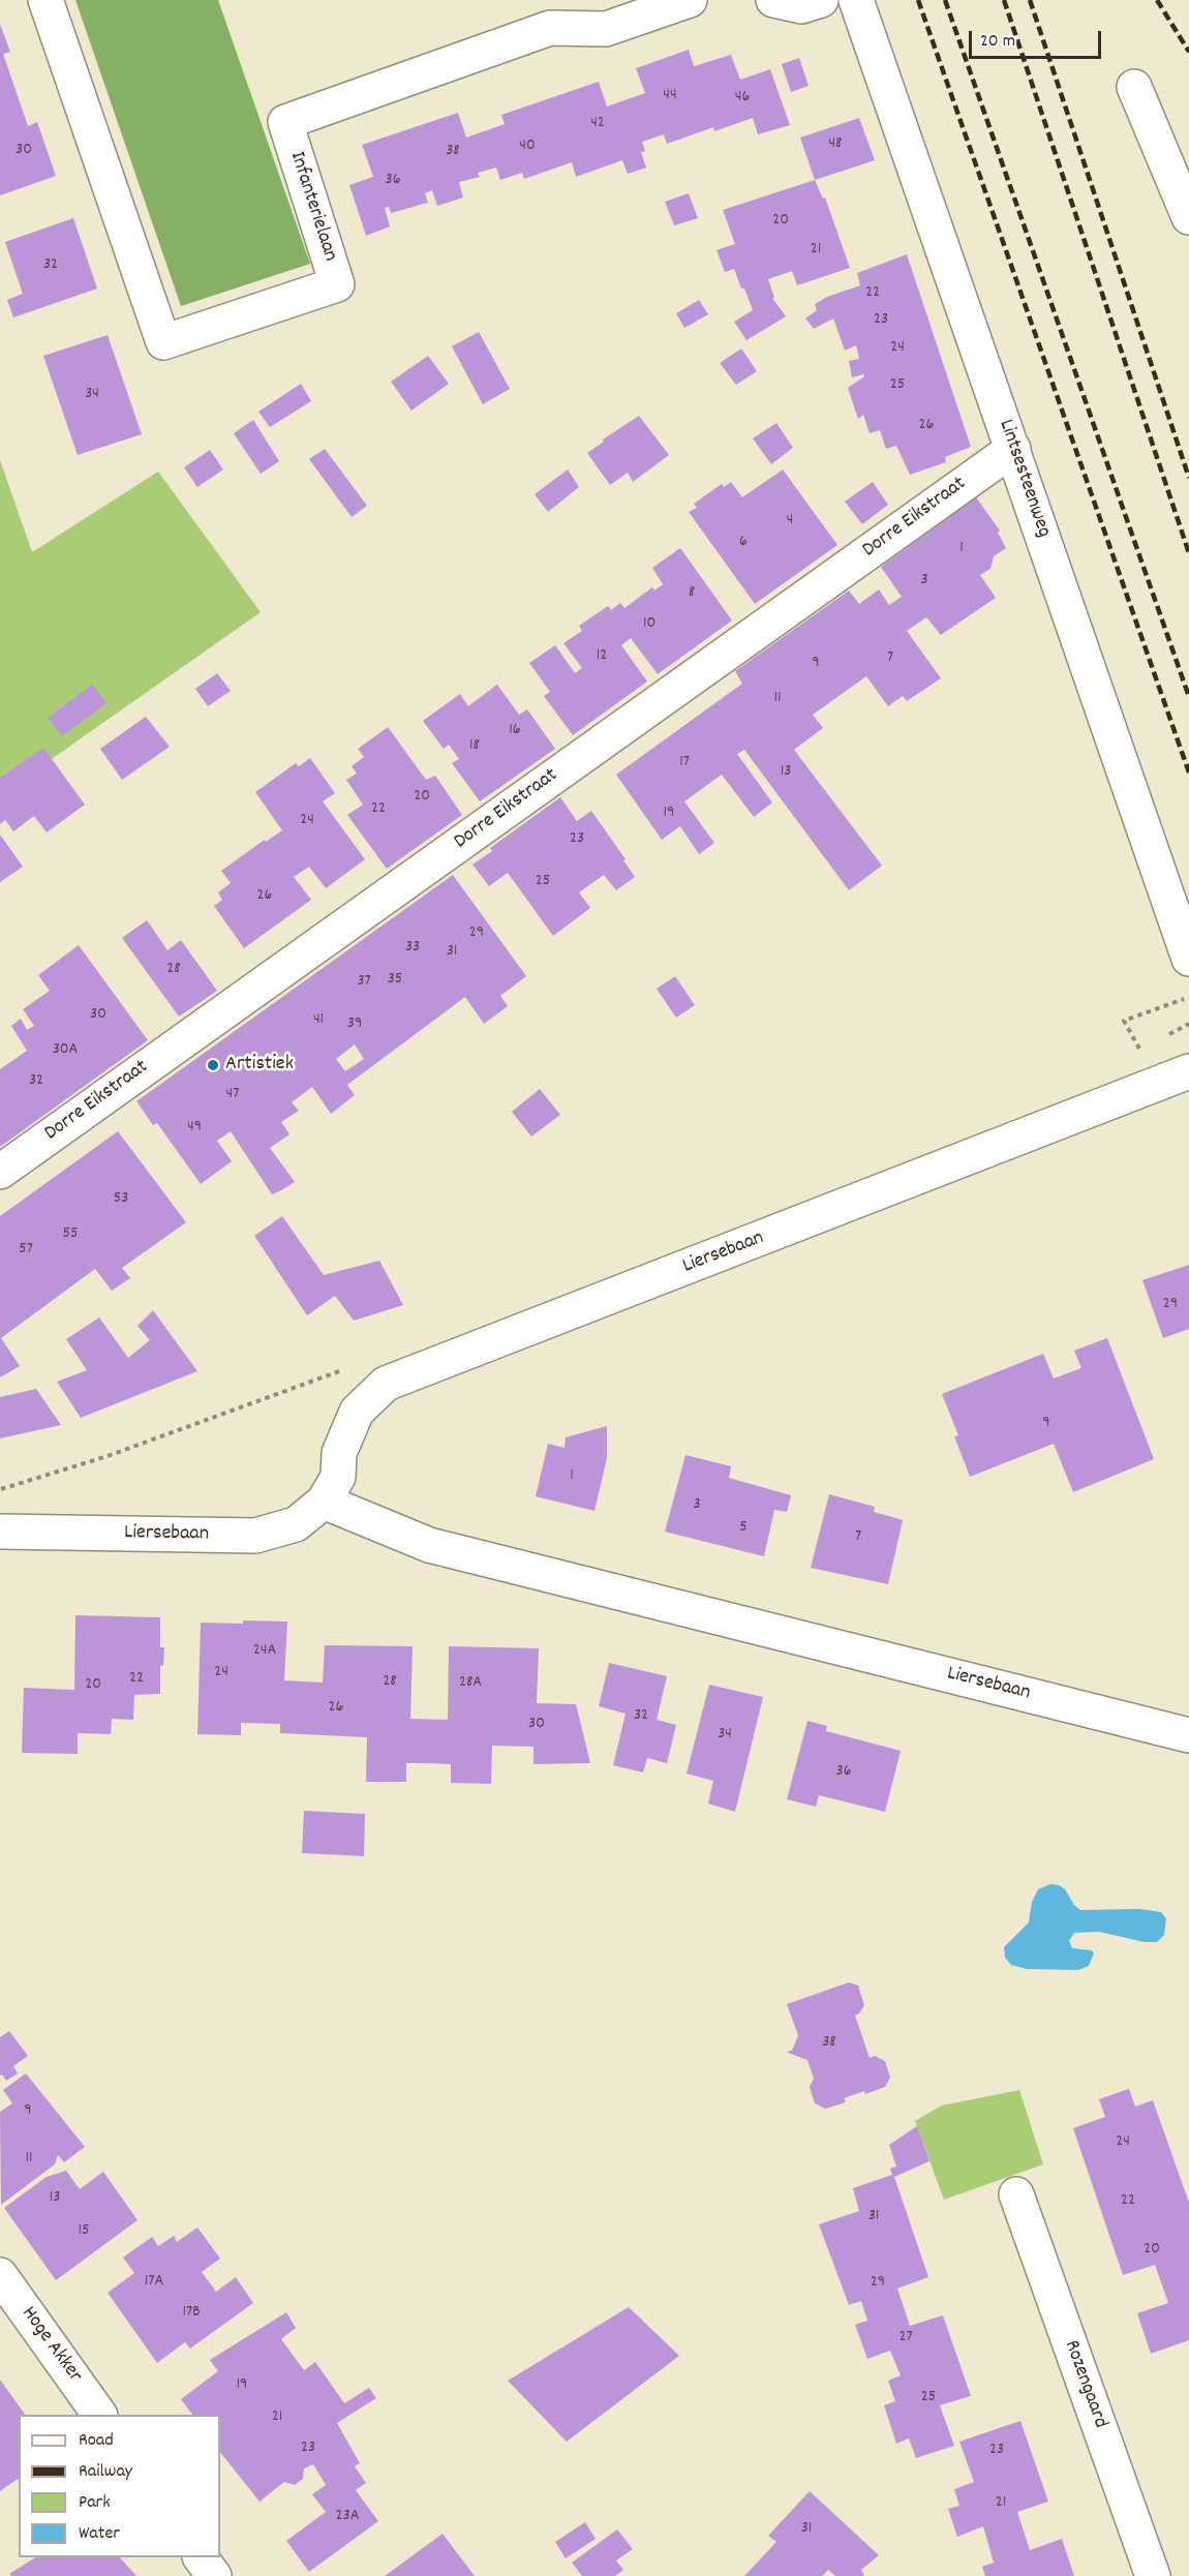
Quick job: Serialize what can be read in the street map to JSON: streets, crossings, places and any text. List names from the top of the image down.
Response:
{
  "streets": {
    "street": [
      "Infanterielaan",
      "Lintsesteenweg",
      "Dorre Eikstraat",
      "Liersebaan",
      "Hoge Akker",
      "Rozengaard"
    ]
  },
  "crossings": [
    ["Lintsesteenweg", "Dorre Eikstraat"]
  ],
  "places": ["Artistiek"],
  "house_numbers": [
    "44",
    "46",
    "42",
    "48",
    "40",
    "30",
    "38",
    "36",
    "20",
    "21",
    "32",
    "22",
    "23",
    "24",
    "25",
    "34",
    "26",
    "4",
    "6",
    "1",
    "3",
    "8",
    "10",
    "12",
    "7",
    "9",
    "11",
    "16",
    "18",
    "17",
    "13",
    "20",
    "22",
    "19",
    "24",
    "23",
    "25",
    "26",
    "29",
    "33",
    "31",
    "28",
    "35",
    "37",
    "30",
    "41",
    "39",
    "30A",
    "32",
    "47",
    "49",
    "53",
    "55",
    "57",
    "29",
    "9",
    "1",
    "3",
    "5",
    "7",
    "24A",
    "24",
    "22",
    "28",
    "28A",
    "20",
    "26",
    "32",
    "30",
    "34",
    "36",
    "38",
    "9",
    "24",
    "11",
    "13",
    "22",
    "31",
    "15",
    "20",
    "17A",
    "29",
    "17B",
    "27",
    "19",
    "25",
    "21",
    "23",
    "23",
    "21",
    "23A",
    "31"
  ],
  "legend": [
    "Road",
    "Railway",
    "Park",
    "Water"
  ],
  "scale_bar": "20 m"
}
